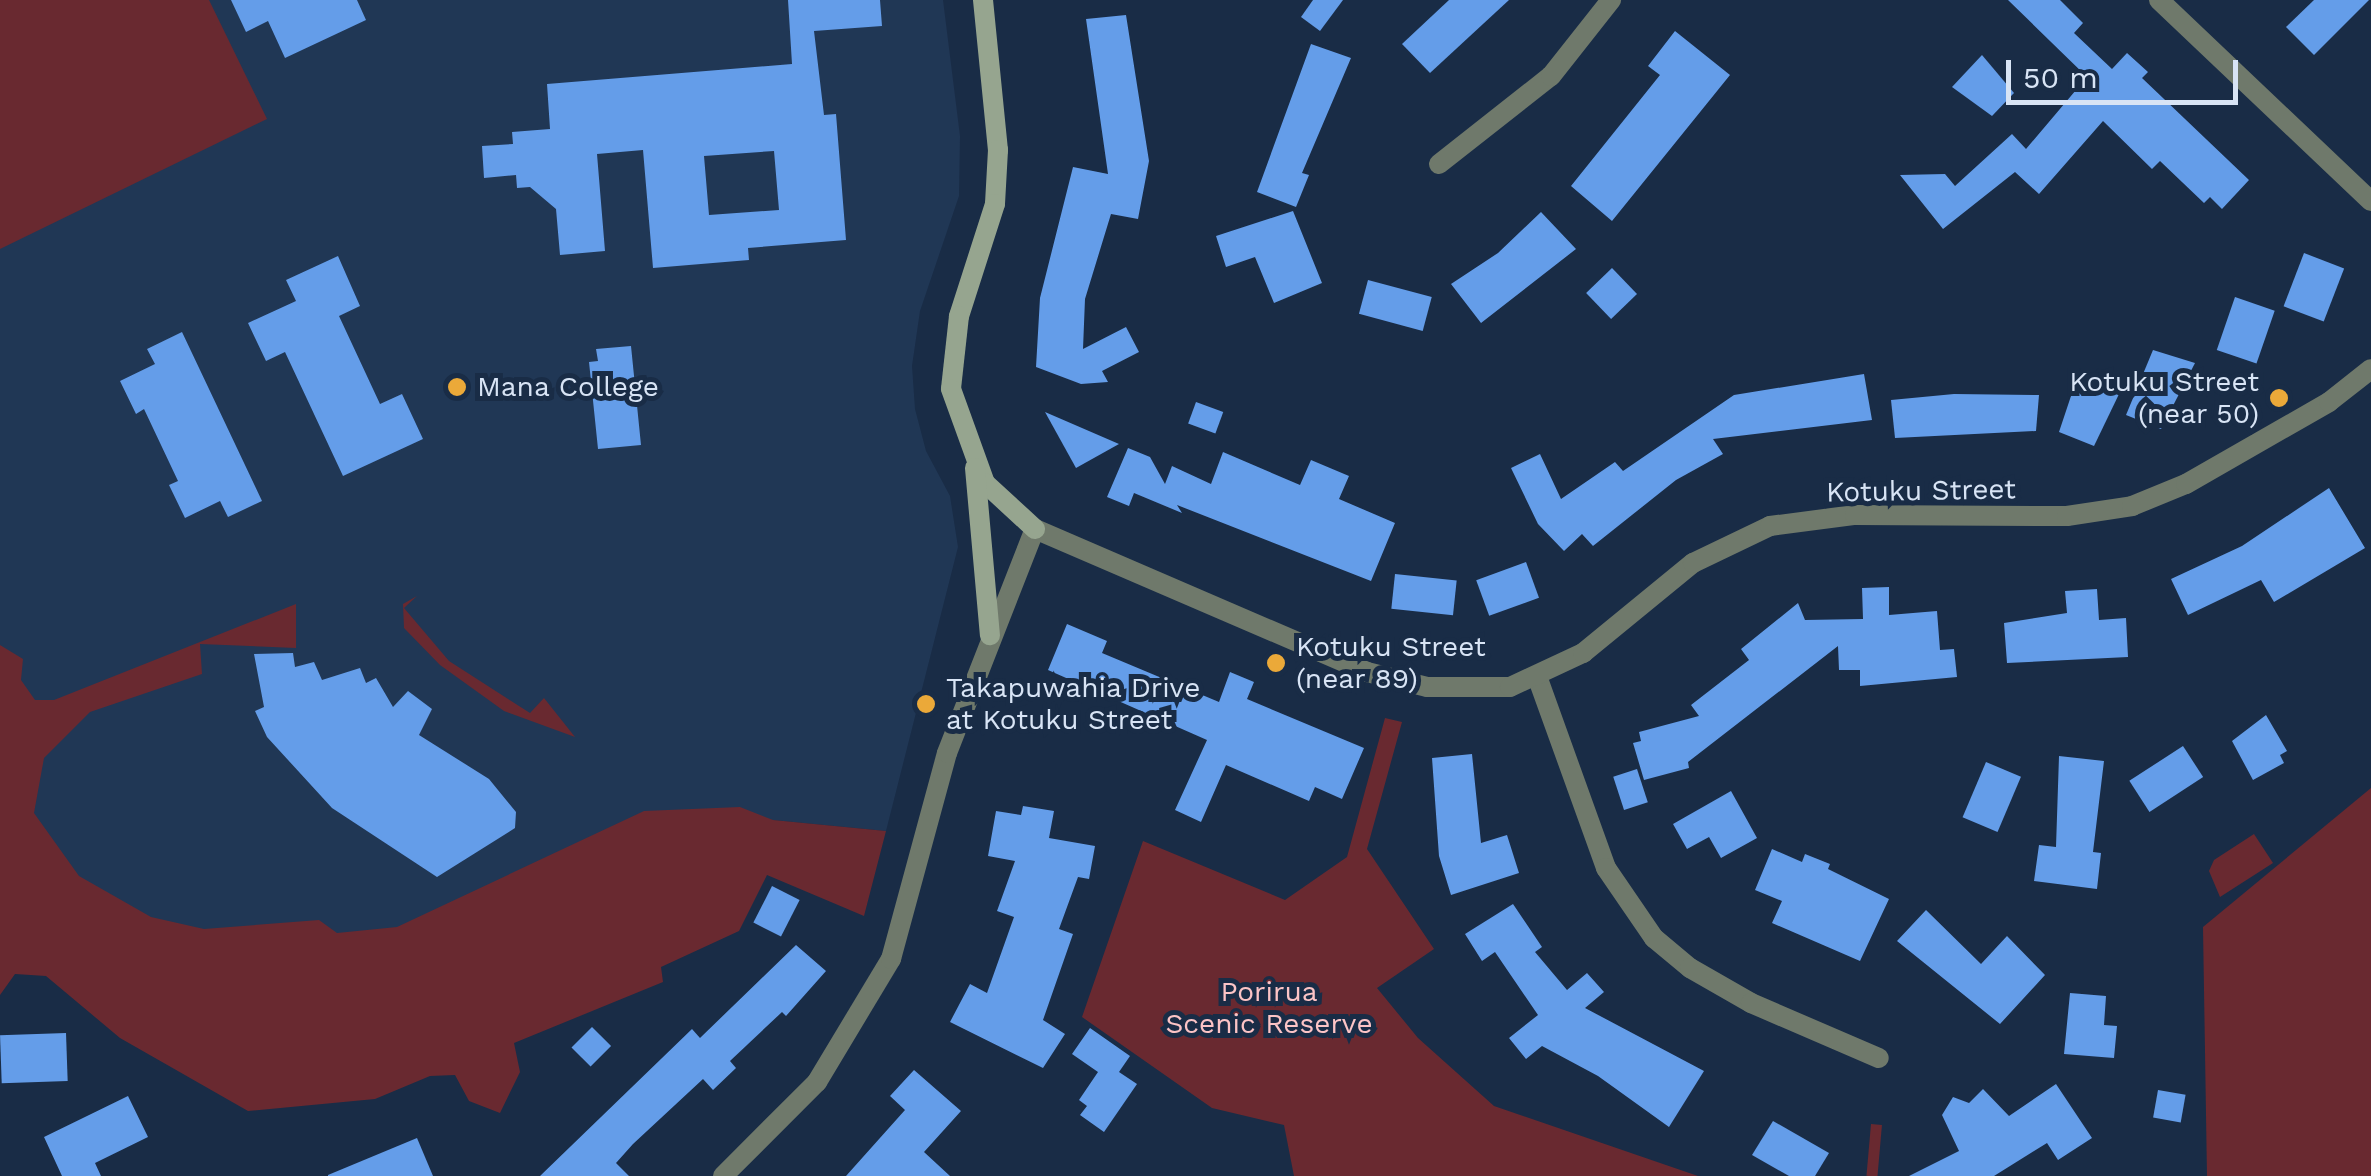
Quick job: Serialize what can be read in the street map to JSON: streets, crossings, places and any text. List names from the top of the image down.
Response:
{
  "streets": {
    "street": ["Kotuku Street"]
  },
  "parks": ["Porirua Scenic Reserve"],
  "places": [
    "Mana College",
    "Kotuku Street (near 50)",
    "Kotuku Street (near 89)",
    "Takapuwahia Drive at Kotuku Street"
  ],
  "scale_bar": "50 m"
}
